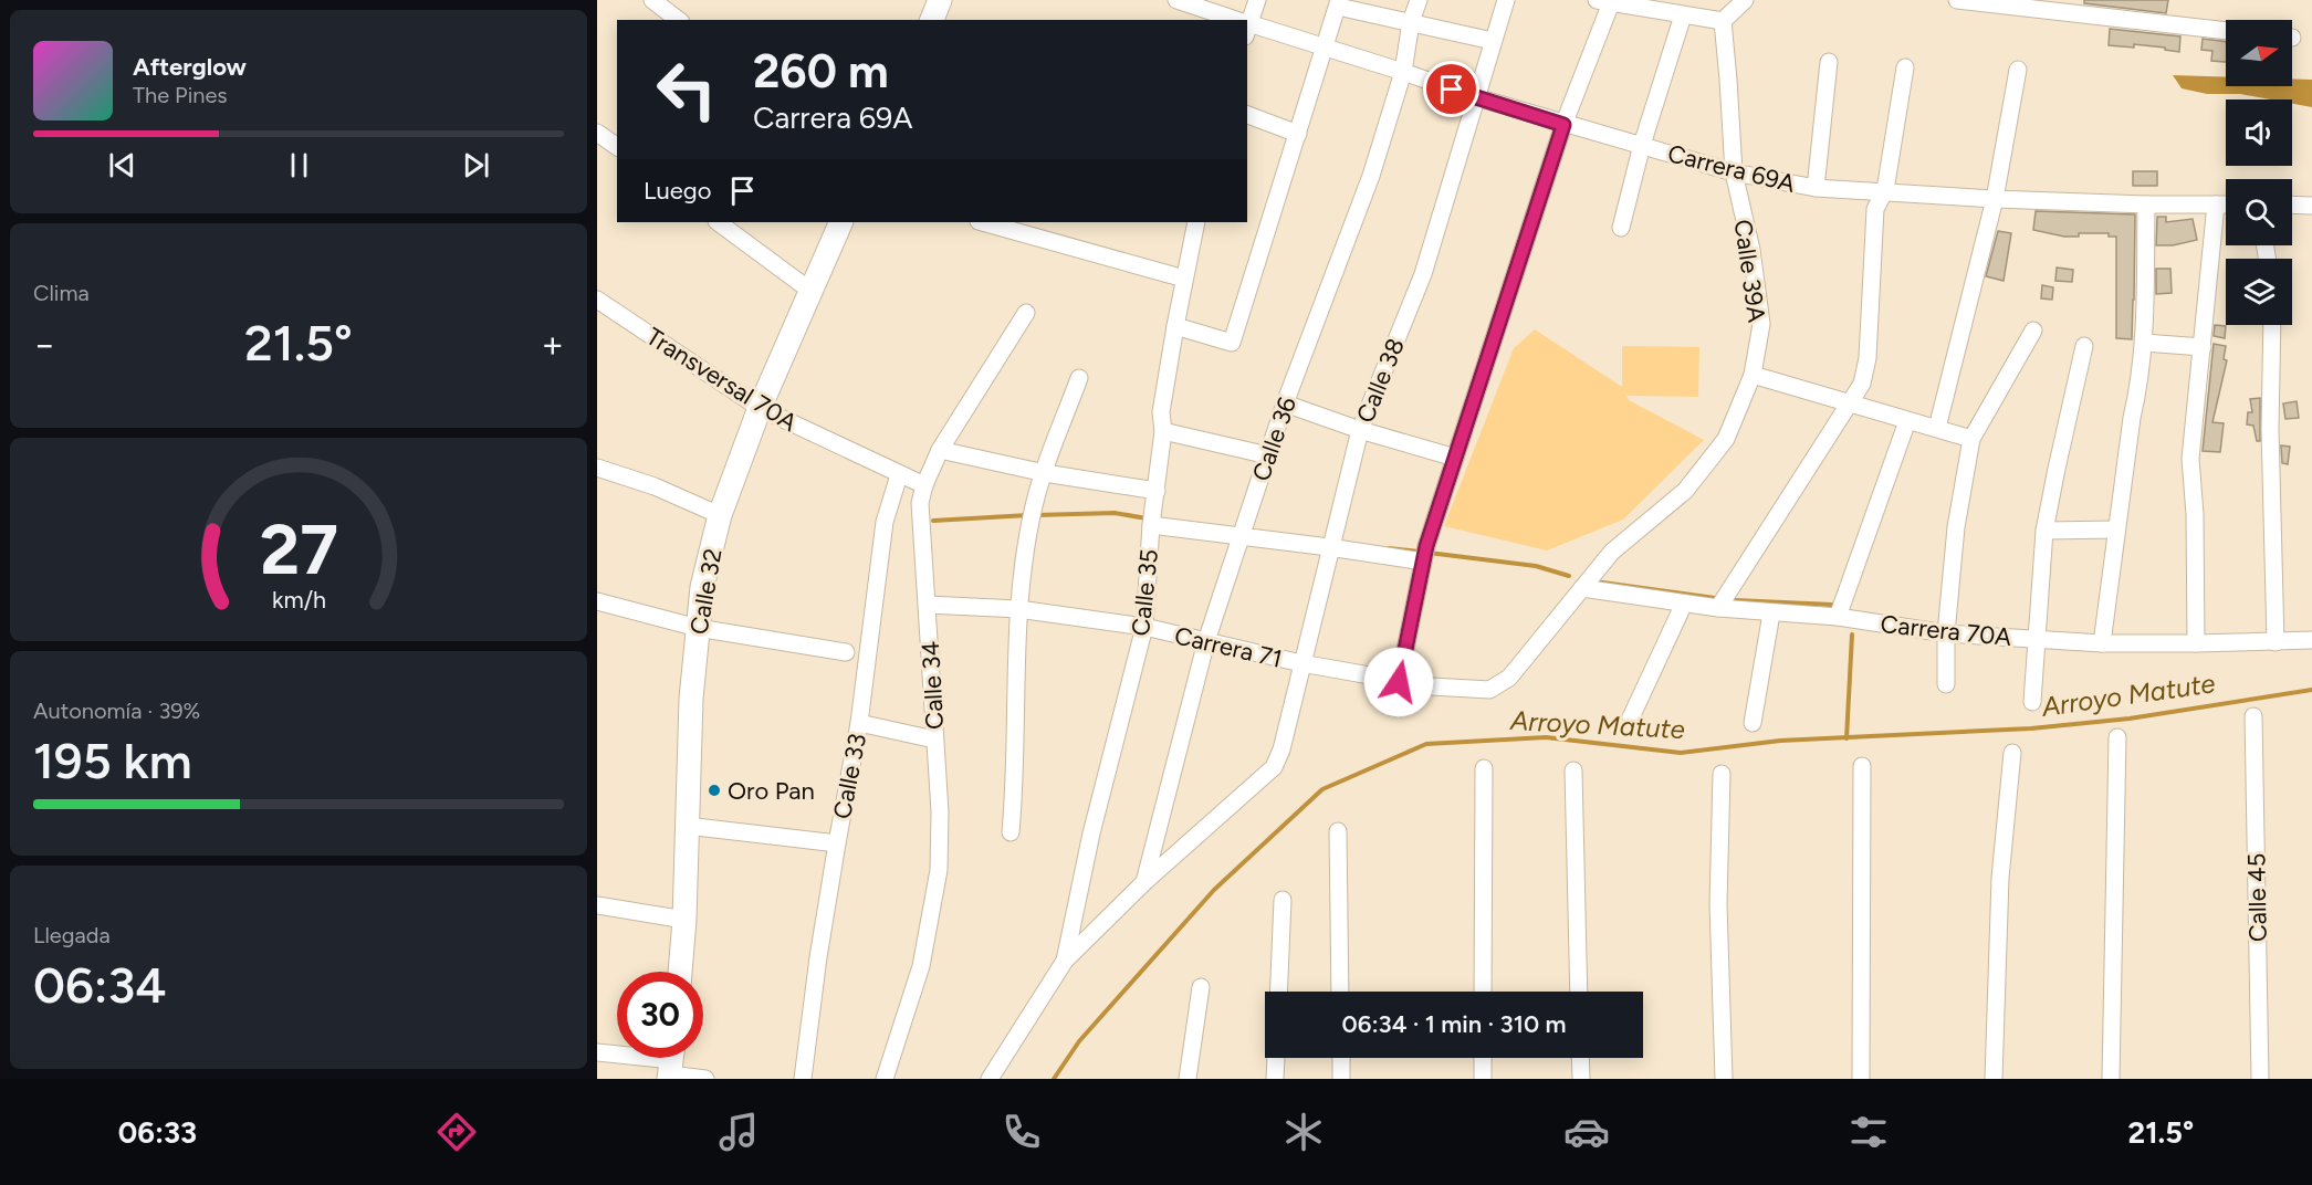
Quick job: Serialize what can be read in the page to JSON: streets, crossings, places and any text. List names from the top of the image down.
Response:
{
  "streets": {
    "street": [
      "Carrera 69A",
      "Calle 39A",
      "Transversal 70A",
      "Calle 38",
      "Calle 36",
      "Calle 32",
      "Calle 35",
      "Carrera 70A",
      "Carrera 71",
      "Calle 34",
      "Calle 33",
      "Calle 45"
    ]
  },
  "crossings": [
    ["Carrera 69A", "Calle 39A"],
    ["Carrera 69A", "Calle 38"],
    ["Carrera 69A", "Calle 36"],
    ["Calle 39A", "Carrera 70A"],
    ["Calle 39A", "Carrera 71"],
    ["Transversal 70A", "Calle 32"],
    ["Transversal 70A", "Calle 34"],
    ["Transversal 70A", "Calle 33"],
    ["Calle 38", "Calle 36"],
    ["Calle 38", "Carrera 71"],
    ["Calle 36", "Carrera 71"],
    ["Calle 35", "Carrera 71"],
    ["Carrera 71", "Calle 34"]
  ],
  "water": ["Arroyo Matute"],
  "places": ["Oro Pan"],
  "north": "right",
  "page": {
    "turn": ["260 m", "Carrera 69A"],
    "song": ["Afterglow", "The Pines"],
    "then": "Luego",
    "tile": [
      "Clima",
      ["Autonomía · 39%", "195 km"],
      ["Llegada", "06:34"]
    ],
    "heat": ["−", "21.5°", "+"],
    "limit": "30",
    "trip": "06:34 · 1 min · 310 m",
    "tabs": ["06:33", "21.5°"],
    "gauge": ["27", "km/h"]
  }
}
